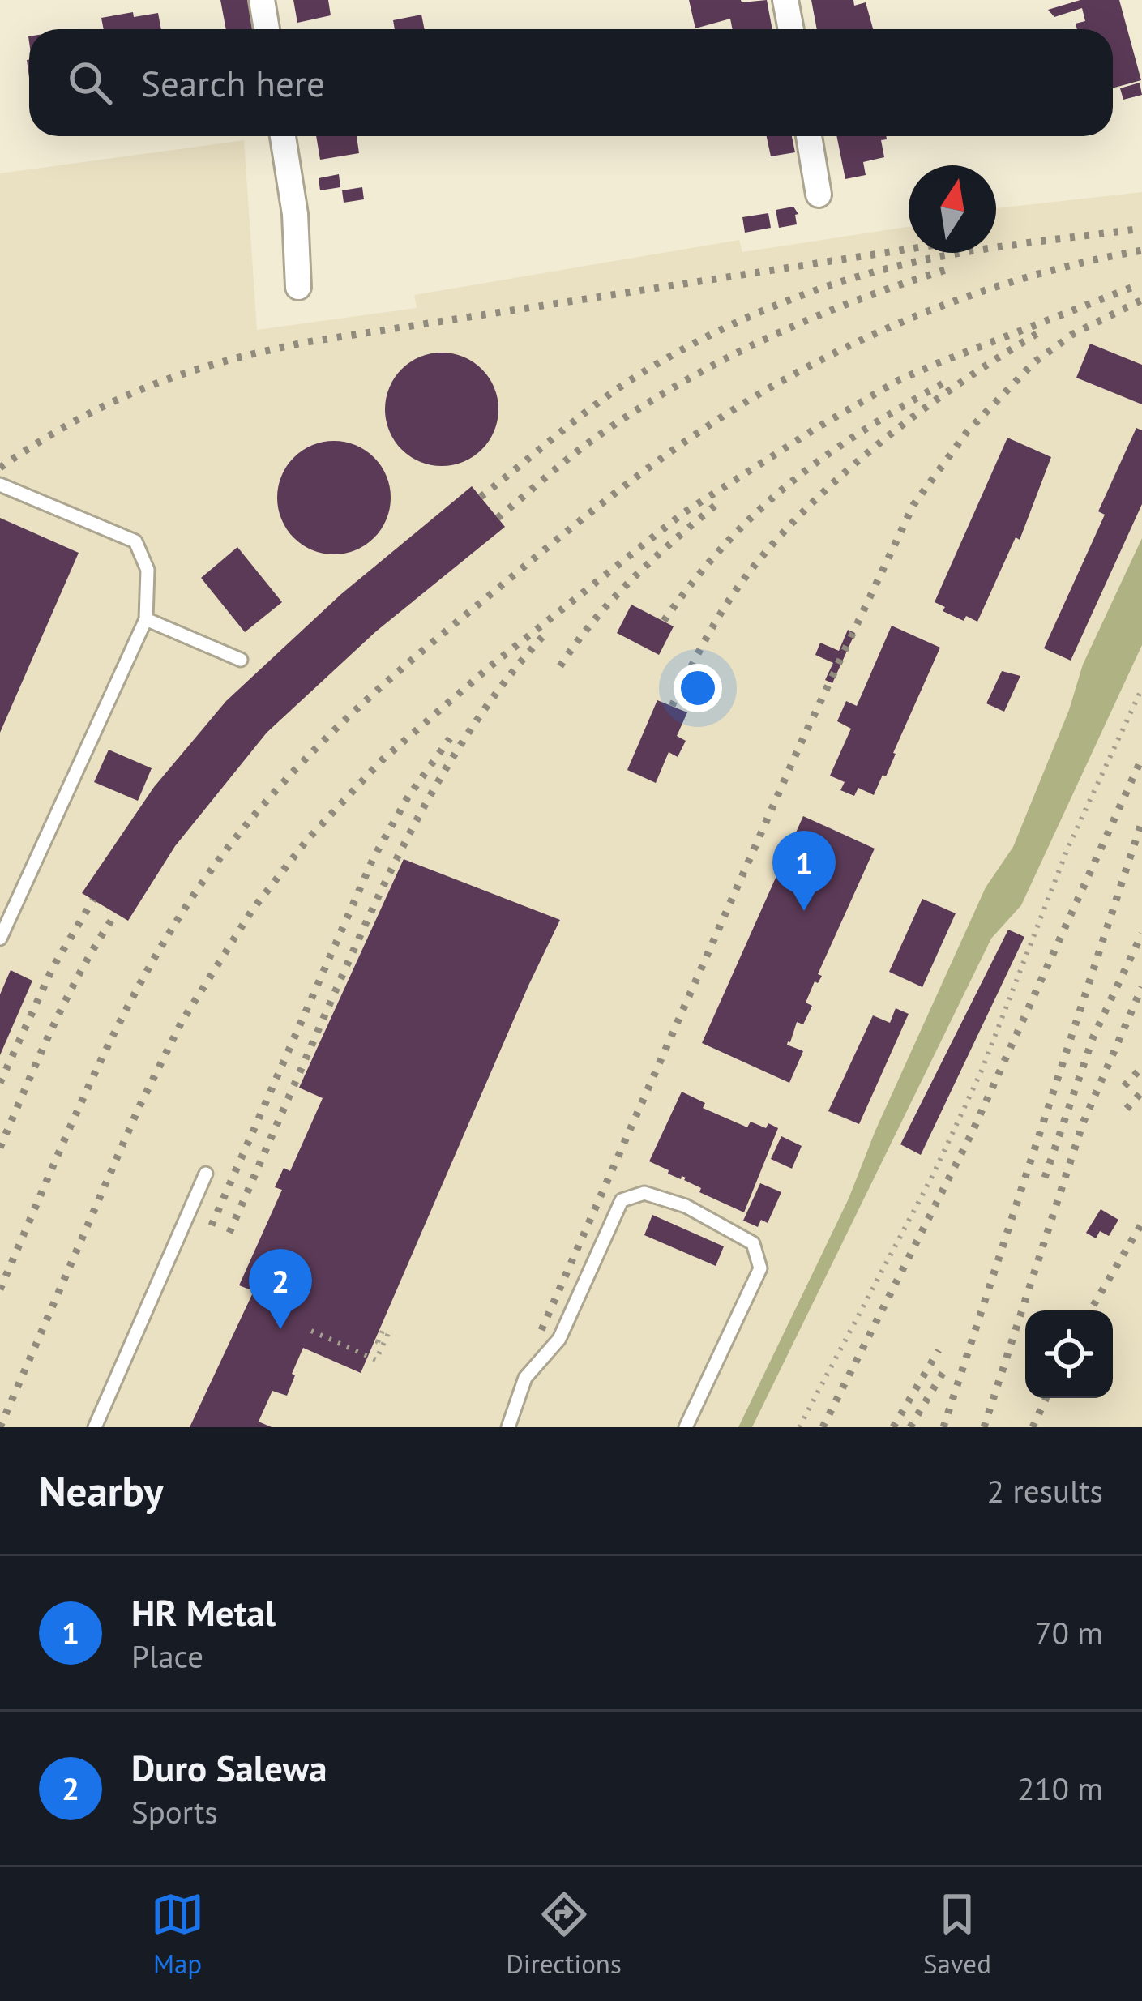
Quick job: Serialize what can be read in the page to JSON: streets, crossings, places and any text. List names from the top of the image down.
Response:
{
  "north": "top",
  "page": {
    "search": "Search here",
    "pins": ["1", "2"],
    "heading": ["Nearby", "2 results"],
    "list": [
      {
        "mark": "1",
        "name": "HR Metal",
        "note": "Place",
        "value": "70 m"
      },
      {
        "mark": "2",
        "name": "Duro Salewa",
        "note": "Sports",
        "value": "210 m"
      }
    ],
    "nav": ["Map", "Directions", "Saved"]
  }
}
